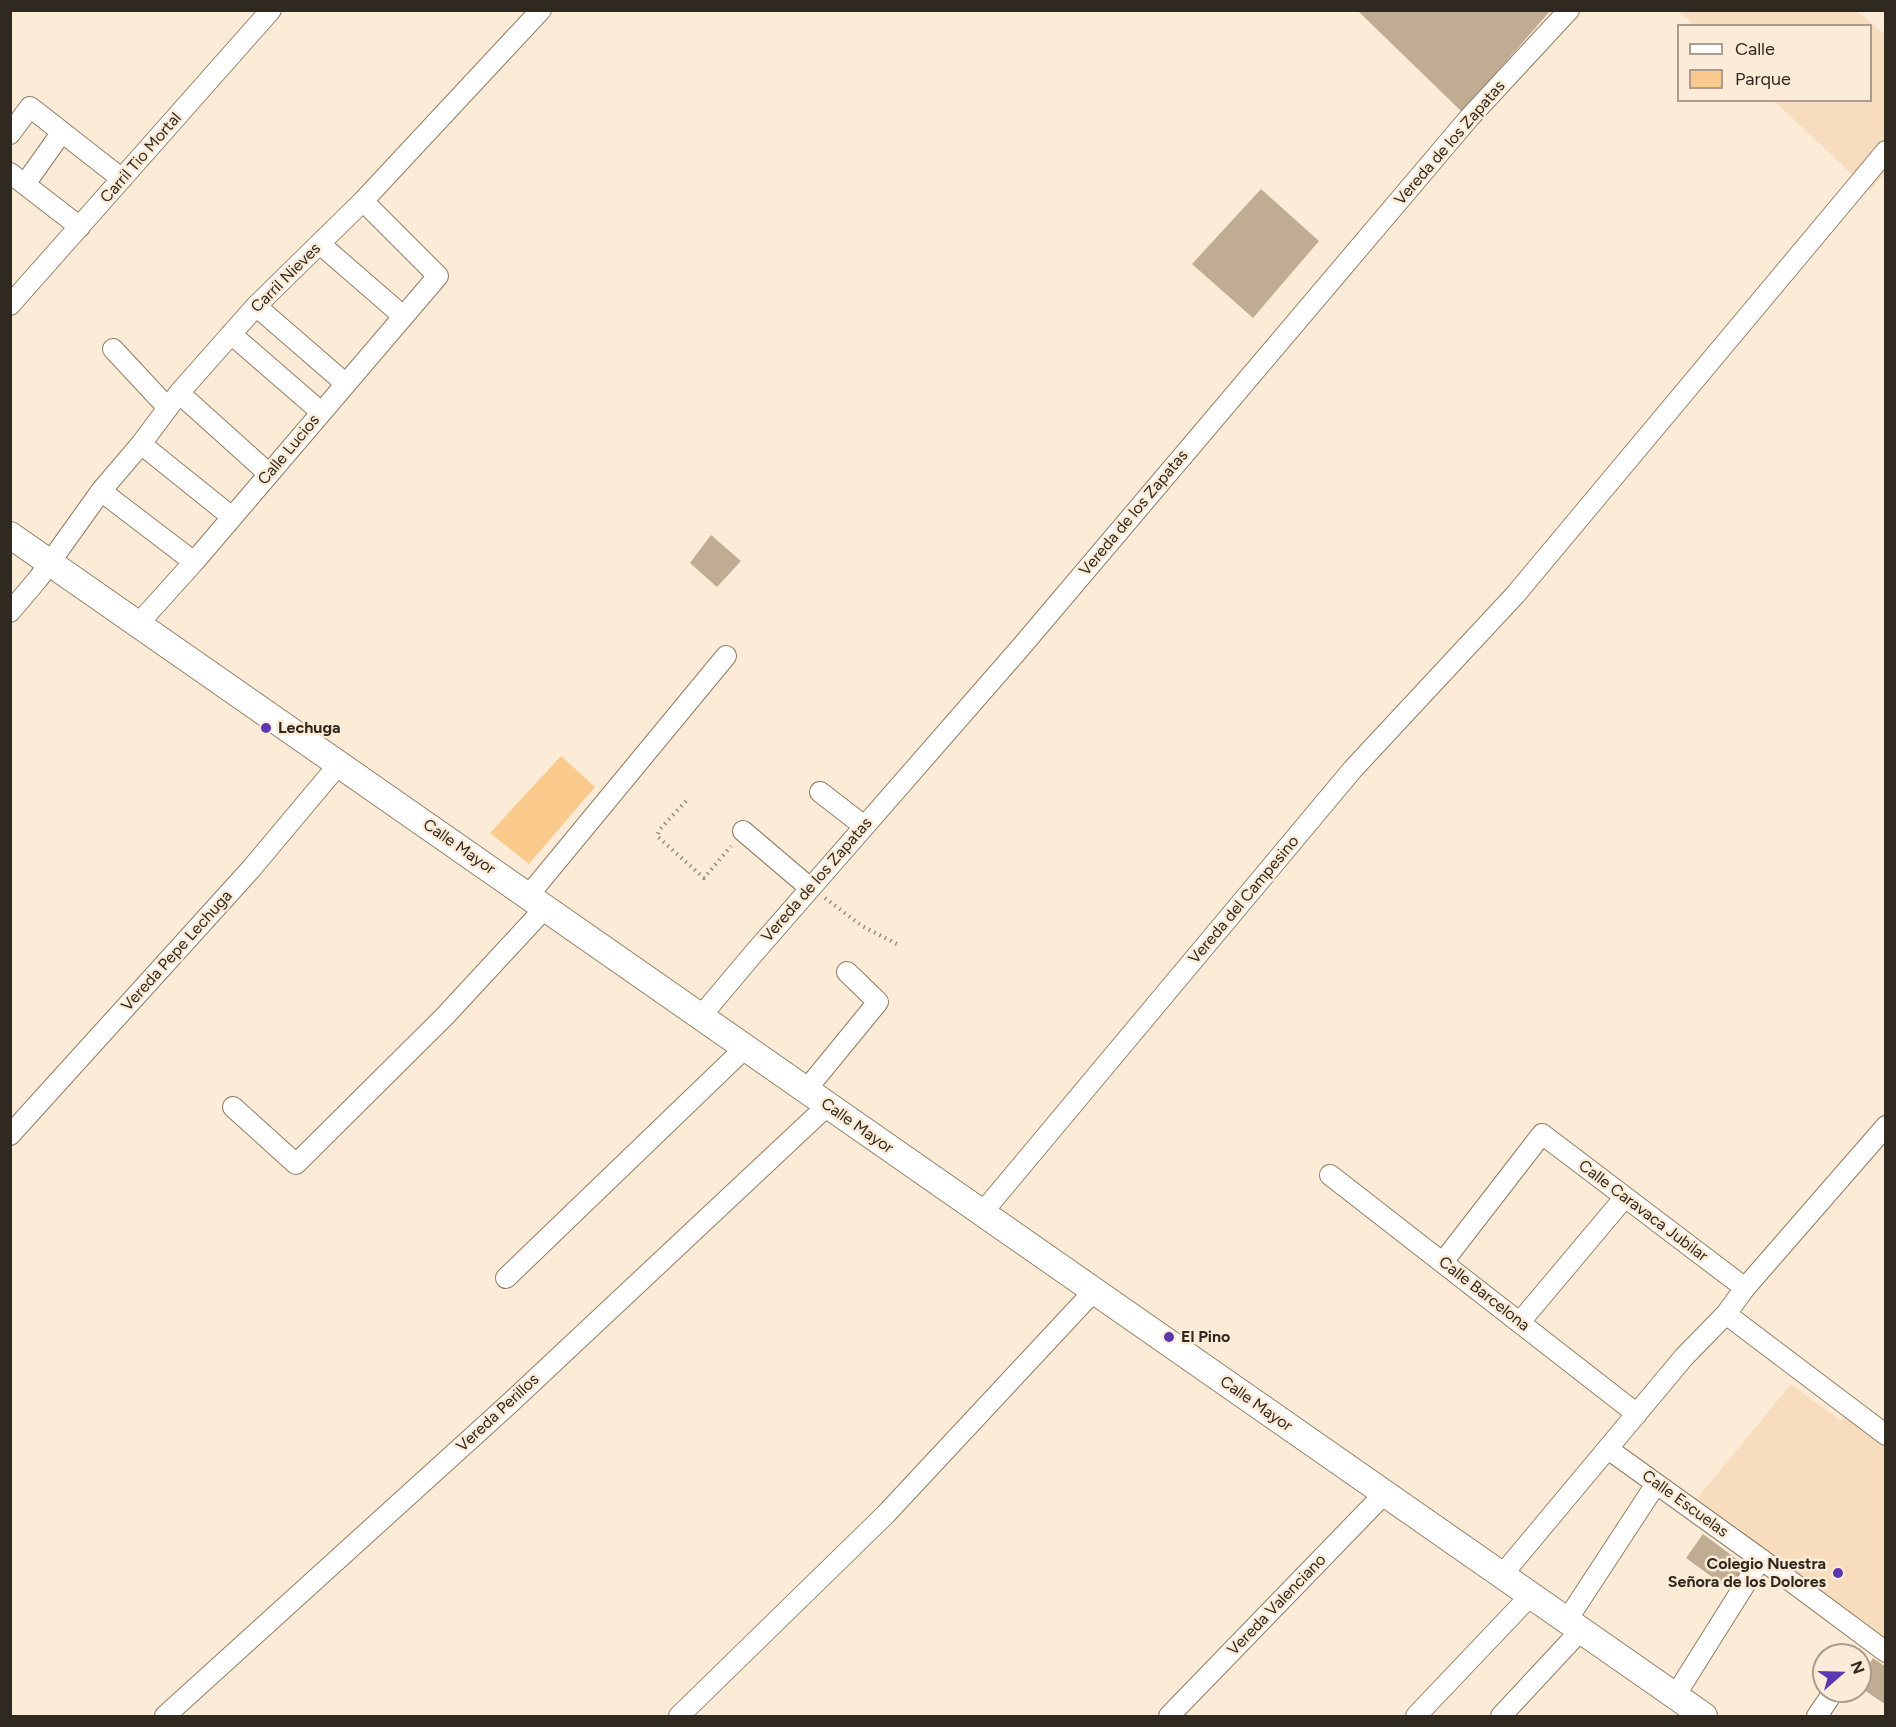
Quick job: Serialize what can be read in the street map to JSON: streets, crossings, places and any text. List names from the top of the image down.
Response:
{
  "streets": {
    "main road": ["Calle Mayor"],
    "street": [
      "Vereda de los Zapatas",
      "Carril Tio Mortal",
      "Carril Nieves",
      "Calle Lucios",
      "Vereda del Campesino",
      "Vereda Pepe Lechuga",
      "Calle Caravaca Jubilar",
      "Calle Barcelona",
      "Vereda Perillos",
      "Calle Escuelas",
      "Vereda Valenciano"
    ]
  },
  "crossings": [
    ["Vereda de los Zapatas", "Calle Mayor"],
    ["Carril Nieves", "Calle Lucios"],
    ["Carril Nieves", "Calle Mayor"],
    ["Calle Lucios", "Calle Mayor"],
    ["Calle Mayor", "Vereda del Campesino"],
    ["Calle Mayor", "Vereda Pepe Lechuga"],
    ["Calle Mayor", "Vereda Perillos"],
    ["Calle Mayor", "Vereda Valenciano"],
    ["Calle Caravaca Jubilar", "Calle Barcelona"]
  ],
  "places": ["Lechuga", "El Pino", "Colegio Nuestra Señora de los Dolores"],
  "legend": ["Calle", "Parque"],
  "north": "right"
}
